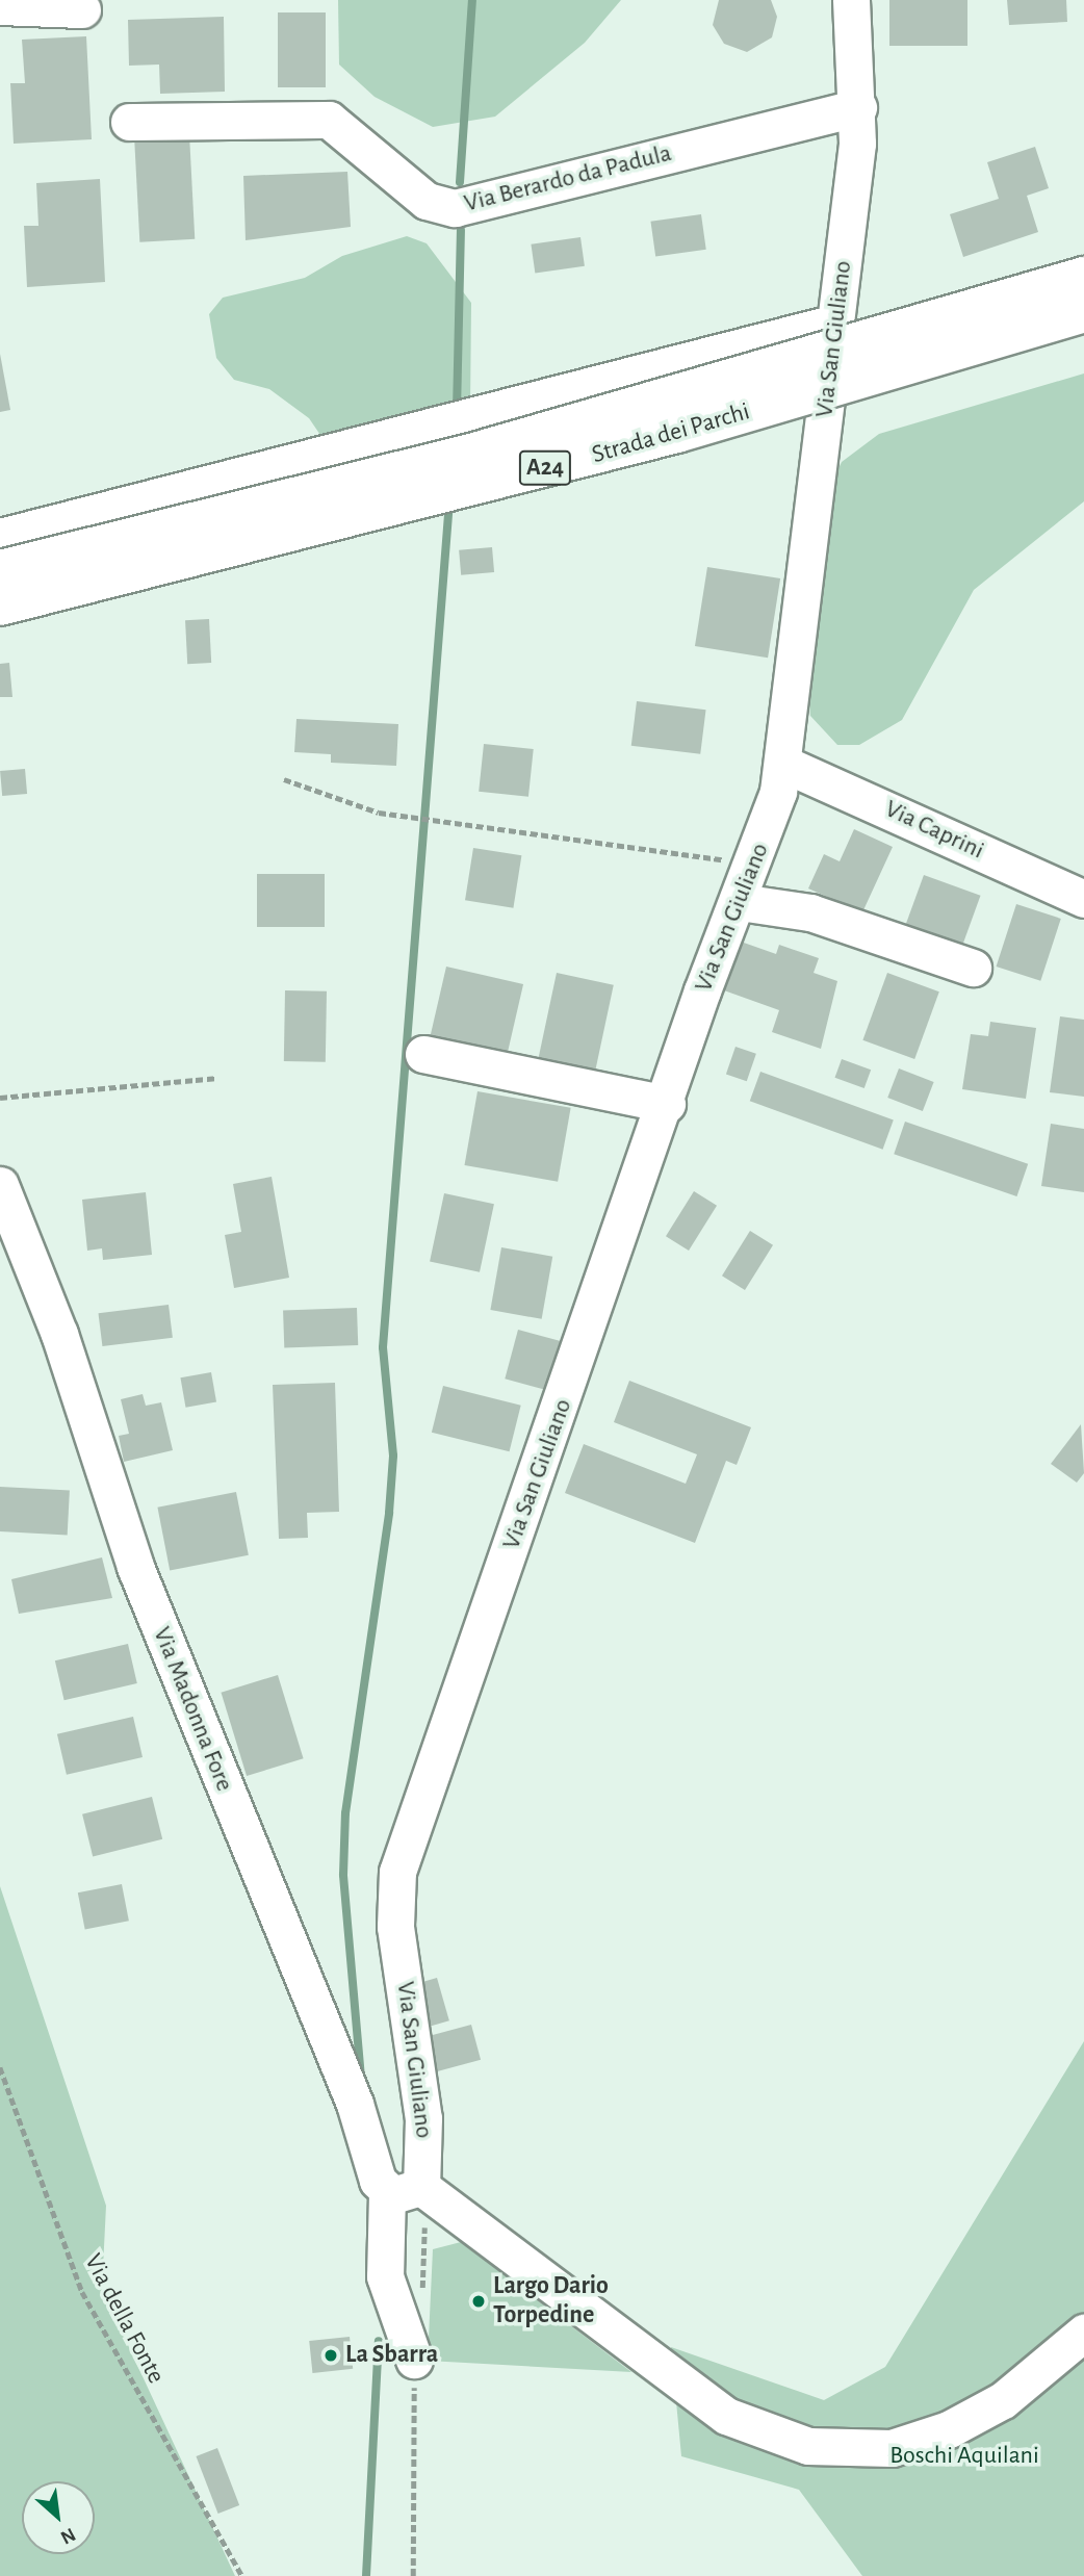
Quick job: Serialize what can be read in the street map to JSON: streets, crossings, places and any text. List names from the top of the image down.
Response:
{
  "streets": {
    "highway": ["Strada dei Parchi", "A24"],
    "street": [
      "Via Berardo da Padula",
      "Via San Giuliano",
      "Via Caprini",
      "Via Madonna Fore"
    ],
    "path": ["Via della Fonte"]
  },
  "crossings": [
    ["Via Berardo da Padula", "Via San Giuliano"],
    ["Via San Giuliano", "Via Caprini"]
  ],
  "parks": ["Boschi Aquilani"],
  "places": ["Largo Dario Torpedine", "La Sbarra"],
  "north": "bottom right"
}
